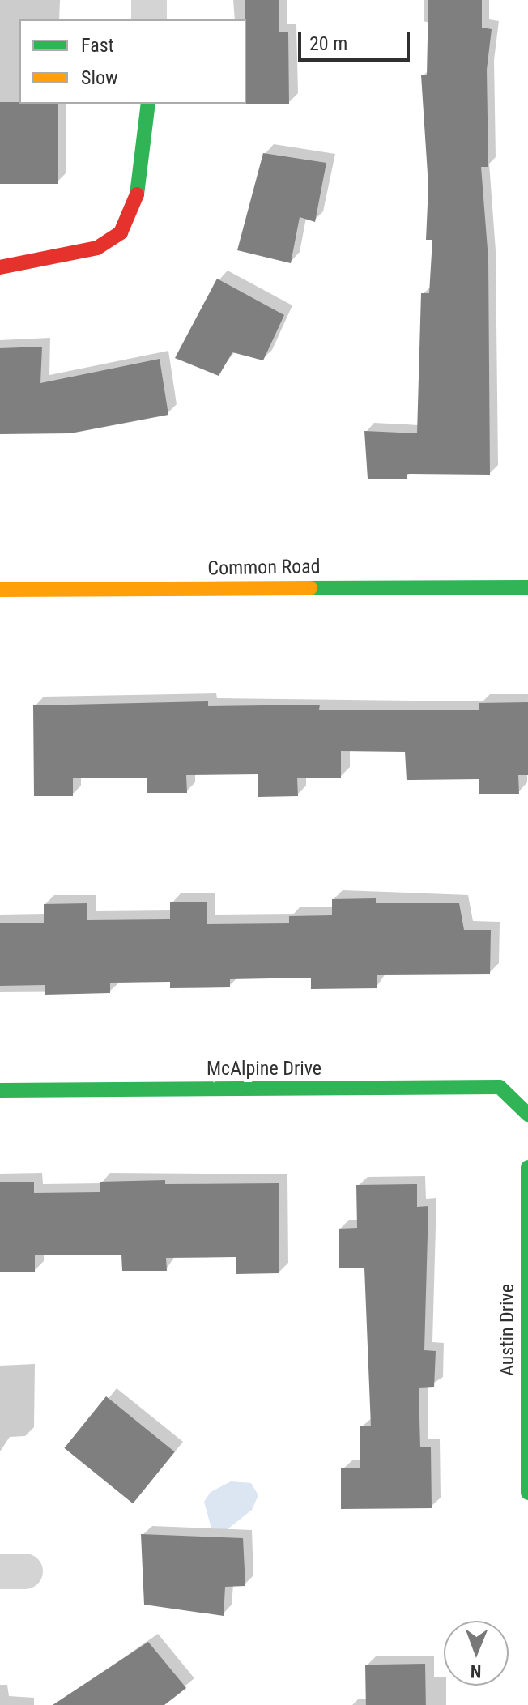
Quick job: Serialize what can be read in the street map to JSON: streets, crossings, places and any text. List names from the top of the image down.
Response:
{
  "streets": {
    "street": ["Common Road", "McAlpine Drive", "Austin Drive"]
  },
  "legend": ["Fast", "Slow"],
  "scale_bar": "20 m",
  "north": "bottom"
}
